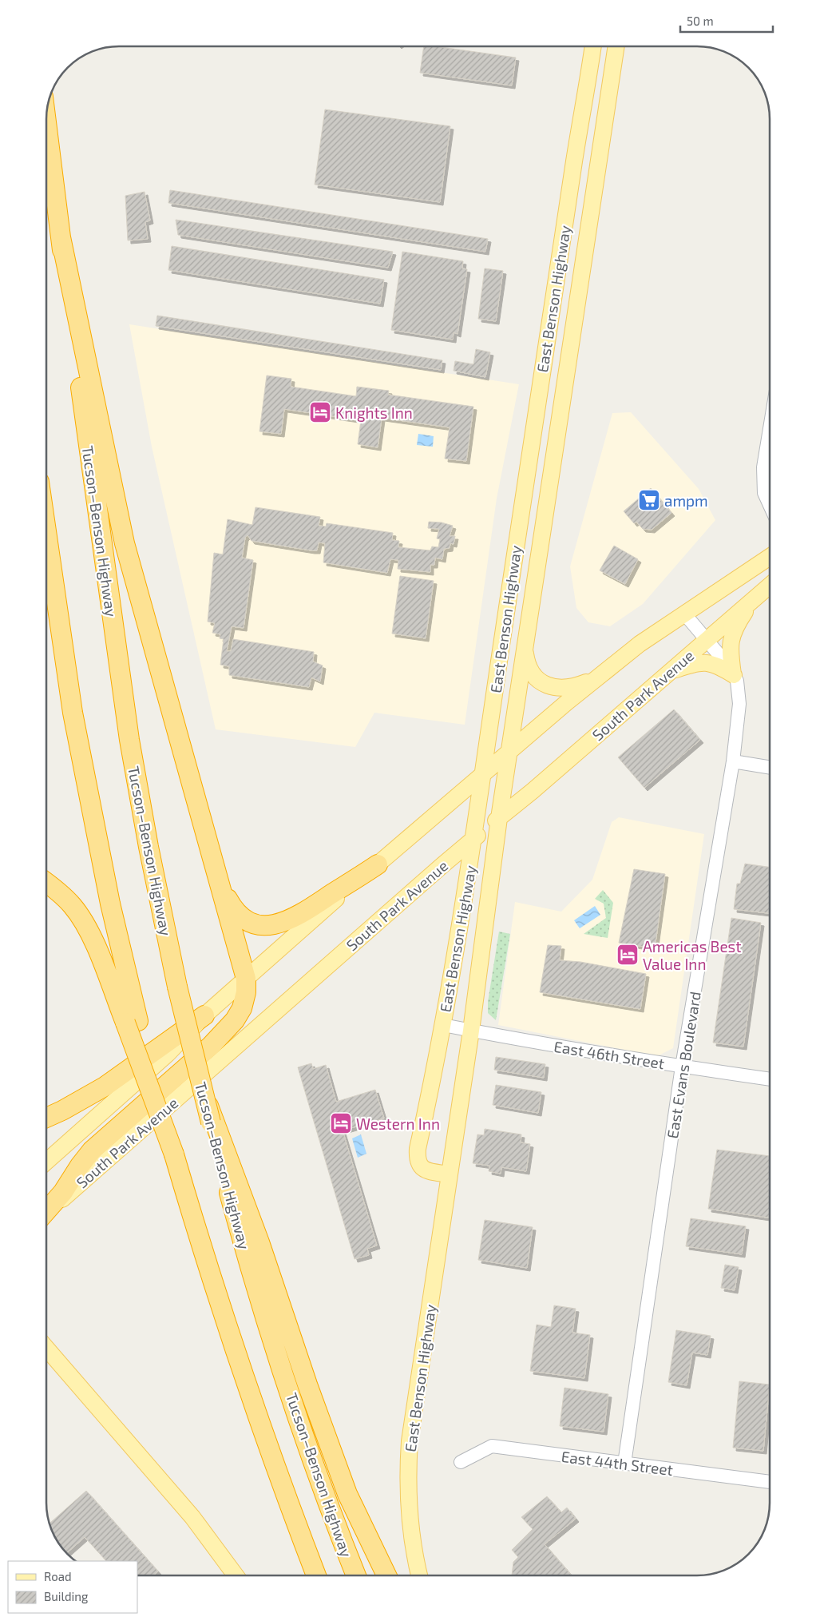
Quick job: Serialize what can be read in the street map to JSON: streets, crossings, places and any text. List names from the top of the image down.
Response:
{
  "streets": {
    "highway": ["Tucson–Benson Highway"],
    "main road": ["East Benson Highway", "South Park Avenue"],
    "street": ["East 46th Street", "East Evans Boulevard", "East 44th Street"]
  },
  "crossings": [
    ["East Benson Highway", "South Park Avenue"],
    ["East Benson Highway", "East 46th Street"],
    ["South Park Avenue", "East Evans Boulevard"],
    ["East 46th Street", "East Evans Boulevard"],
    ["East Evans Boulevard", "East 44th Street"]
  ],
  "places": {
    "hotel": ["Knights Inn", "Americas Best Value Inn", "Western Inn"],
    "supermarket": ["ampm"]
  },
  "legend": ["Road", "Building"],
  "scale_bar": "50 m"
}
